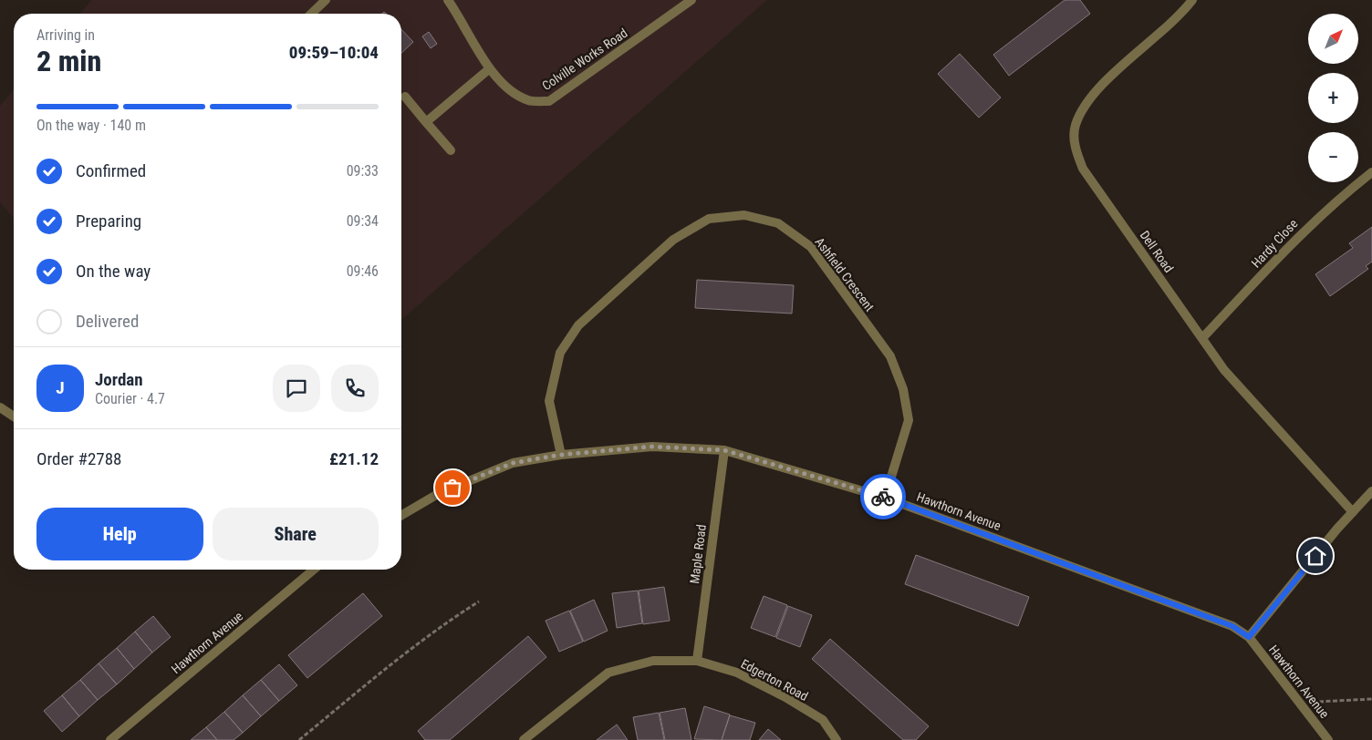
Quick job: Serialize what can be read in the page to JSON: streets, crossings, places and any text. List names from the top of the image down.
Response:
{
  "streets": {
    "street": [
      "Colville Works Road",
      "Hardy Close",
      "Dell Road",
      "Ashfield Crescent",
      "Hawthorn Avenue",
      "Maple Road",
      "Edgerton Road"
    ]
  },
  "crossings": [
    ["Hardy Close", "Dell Road"],
    ["Ashfield Crescent", "Hawthorn Avenue"],
    ["Hawthorn Avenue", "Maple Road"],
    ["Maple Road", "Edgerton Road"]
  ],
  "north": "top right",
  "page": {
    "map_buttons": ["+", "−"],
    "heading": ["2 min", "Arriving in", "09:59–10:04"],
    "panel": [
      "Jordan",
      "Courier · 4.7",
      "Order #2788",
      "£21.12"
    ],
    "bar": "On the way · 140 m",
    "list": [
      ["Confirmed", "09:33"],
      ["Preparing", "09:34"],
      ["On the way", "09:46"],
      "Delivered"
    ],
    "round": "J",
    "buttons": ["Help", "Share"]
  }
}
